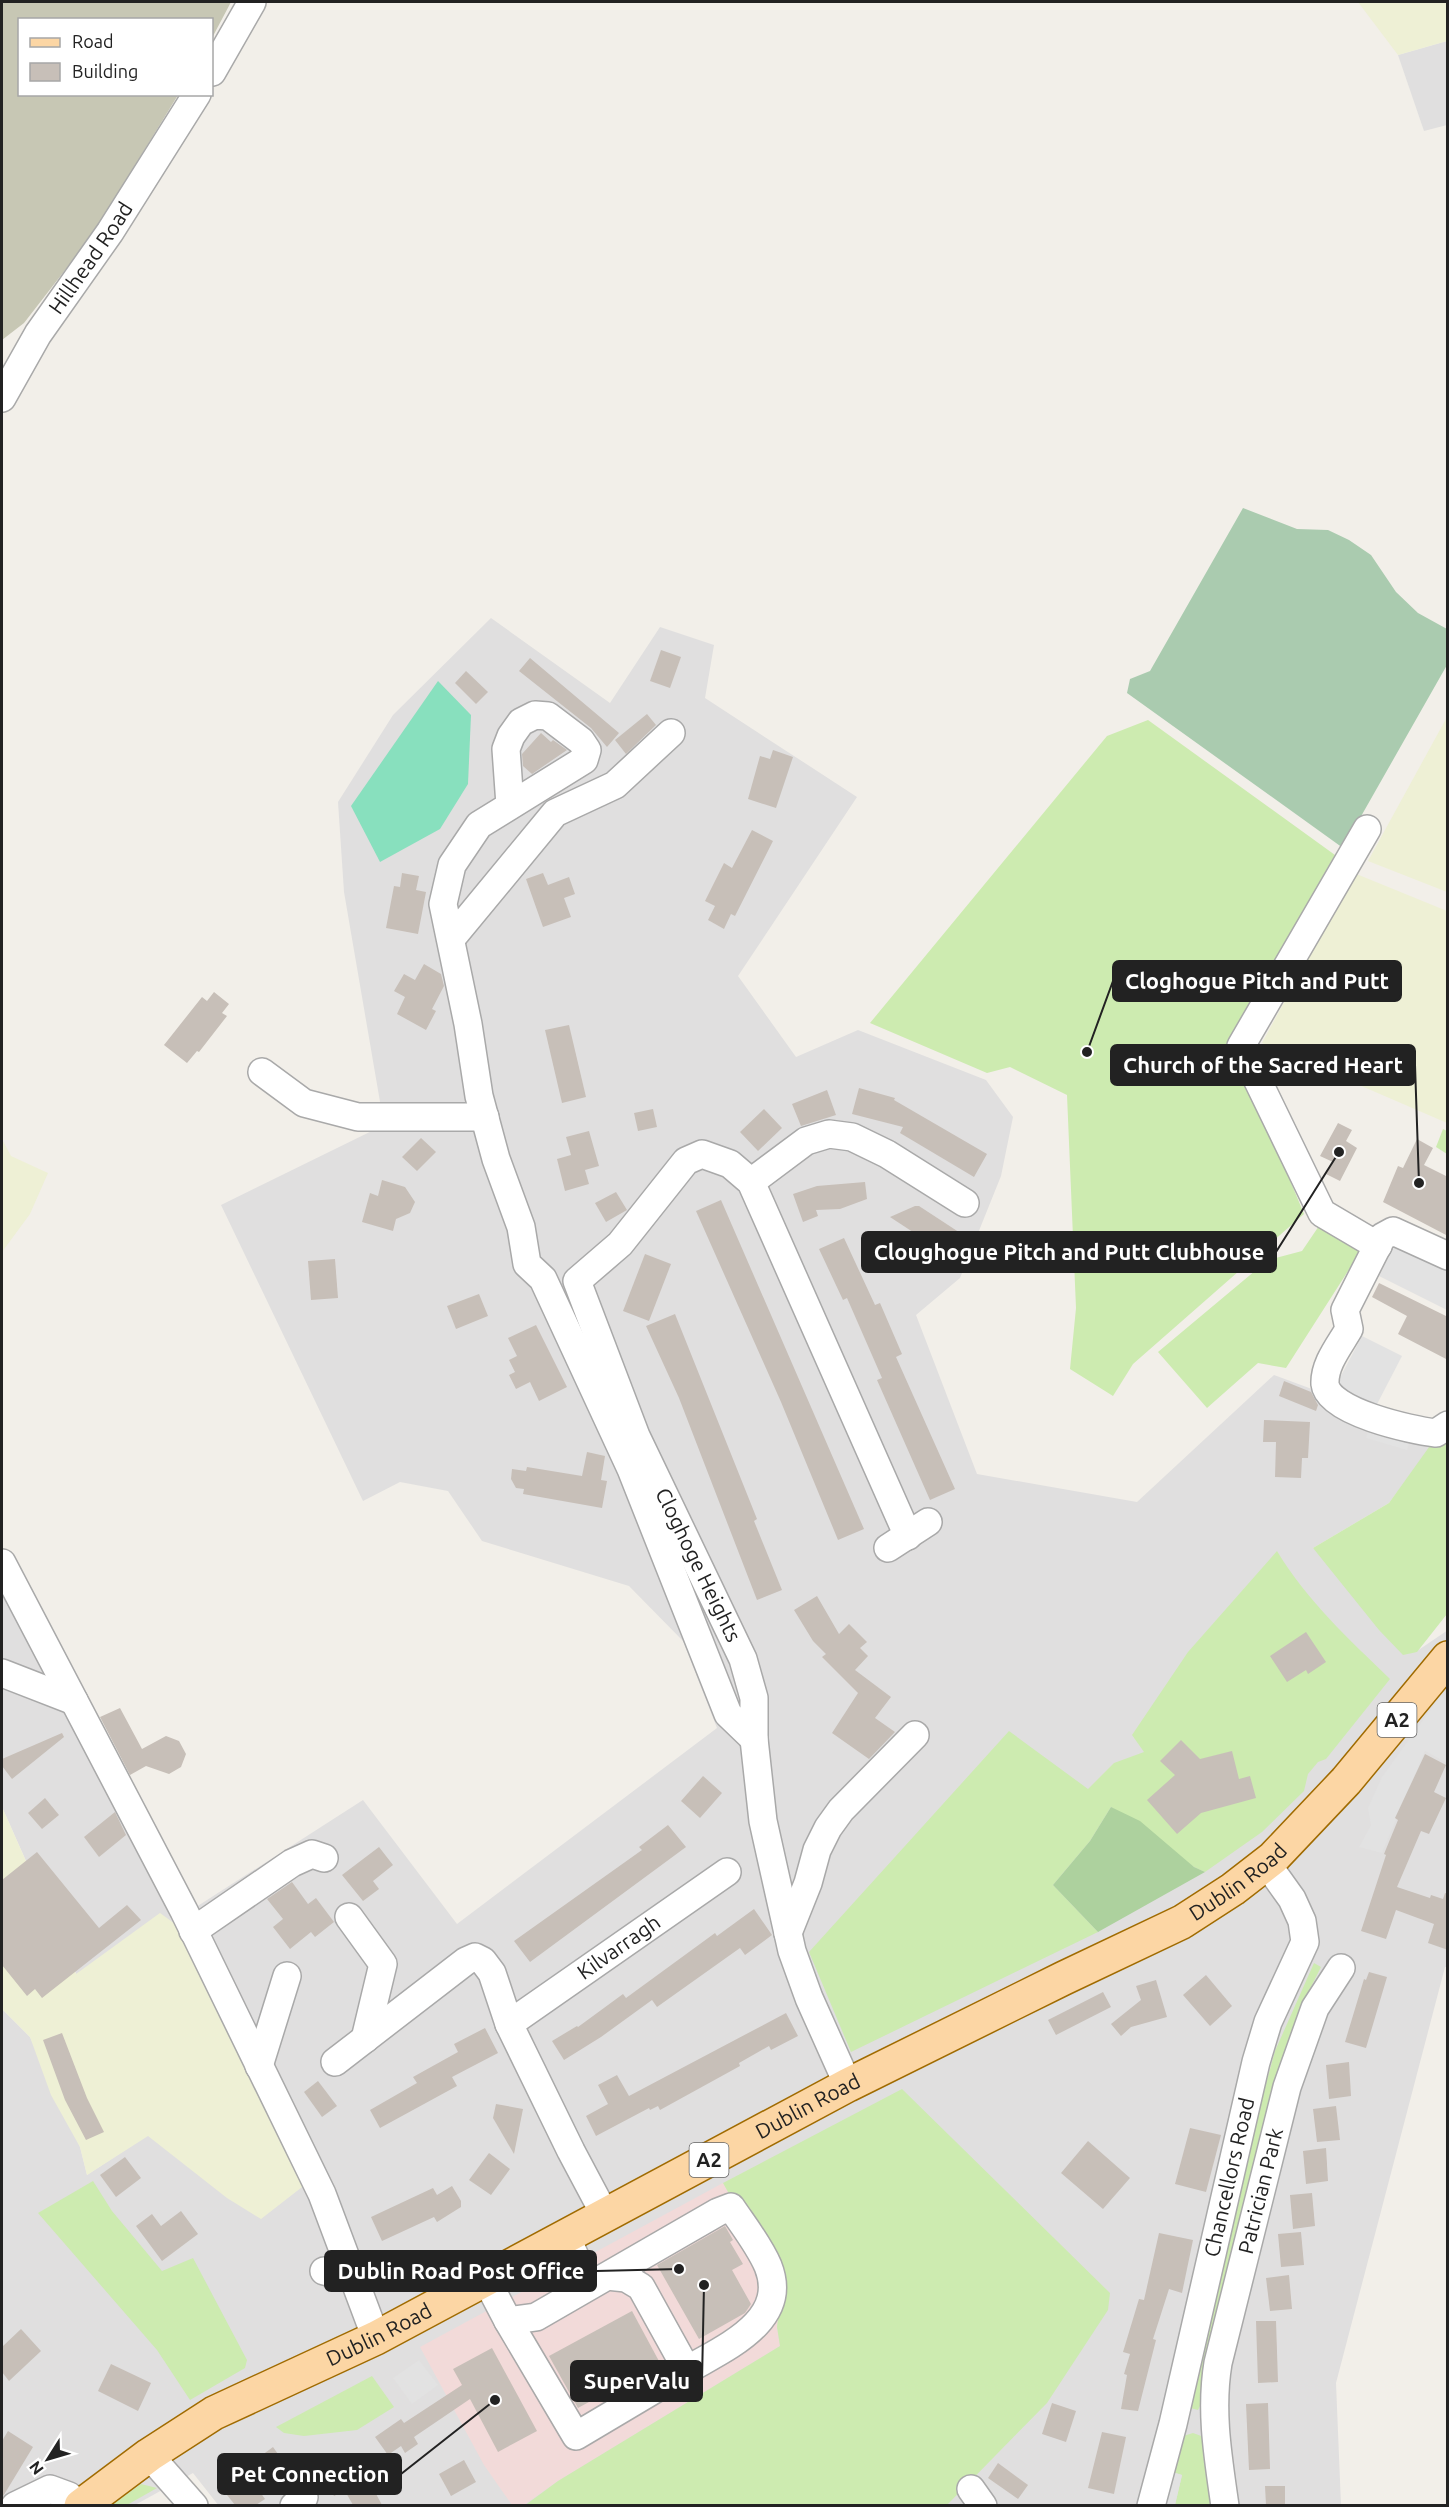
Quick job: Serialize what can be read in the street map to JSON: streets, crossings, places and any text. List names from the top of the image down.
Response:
{
  "streets": {
    "main road": ["A2", "Dublin Road"],
    "street": [
      "Hillhead Road",
      "Cloghoge Heights",
      "Kilvarragh",
      "Chancellors Road",
      "Patrician Park"
    ]
  },
  "crossings": [
    ["Cloghoge Heights", "Dublin Road"],
    ["Dublin Road", "Chancellors Road"]
  ],
  "places": [
    "Cloghogue Pitch and Putt",
    "Cloughogue Pitch and Putt Clubhouse",
    "Church of the Sacred Heart",
    "Dublin Road Post Office",
    "SuperValu",
    "Pet Connection"
  ],
  "legend": ["Road", "Building"],
  "north": "bottom left"
}
